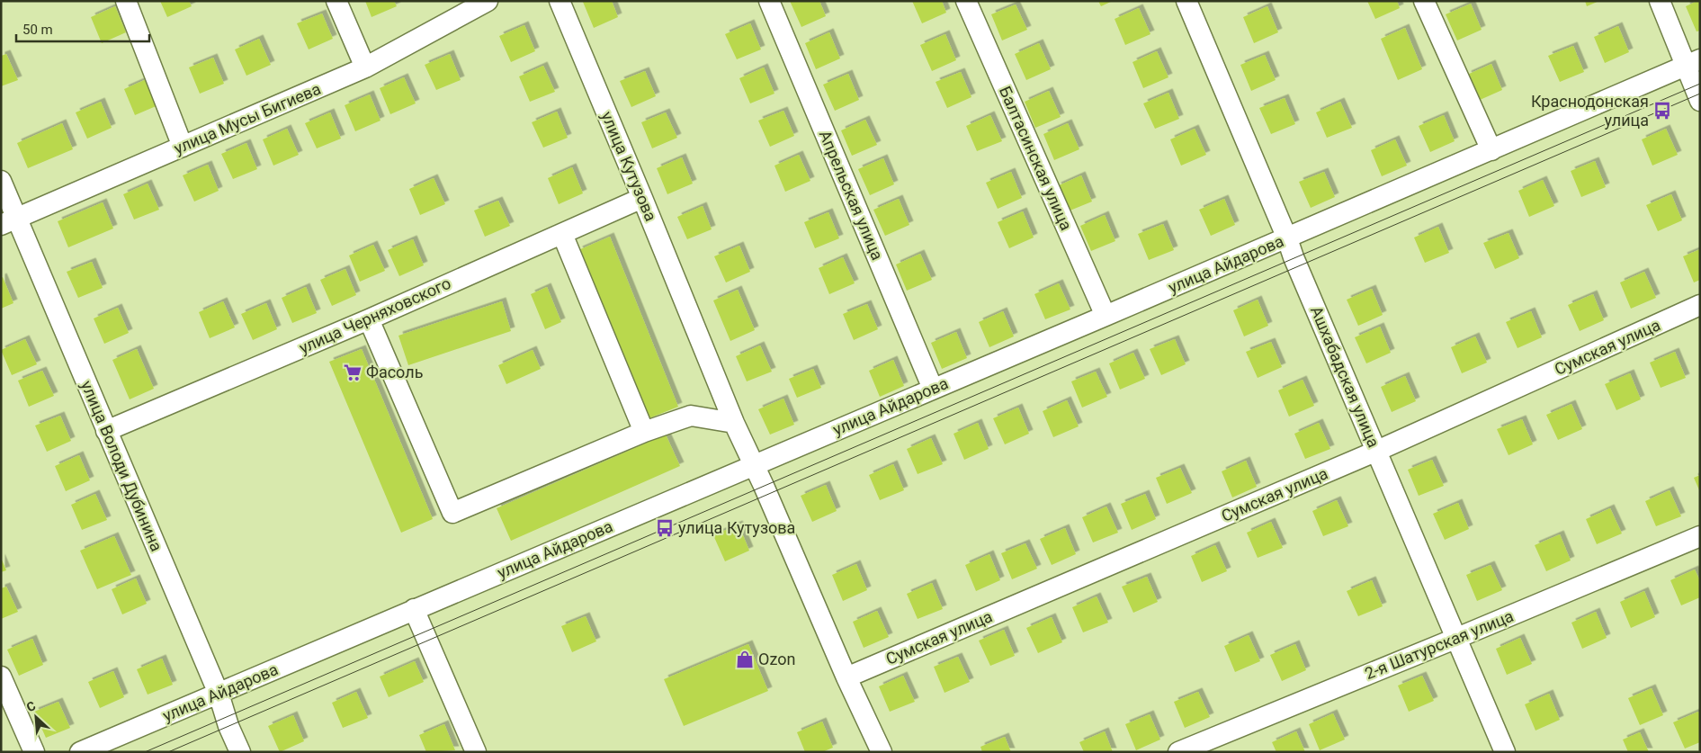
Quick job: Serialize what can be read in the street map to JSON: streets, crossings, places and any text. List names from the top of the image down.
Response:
{
  "streets": {
    "street": [
      "улица Мусы Бигиева",
      "Балтасинская улица",
      "улица Кутузова",
      "Апрельская улица",
      "улица Айдарова",
      "улица Черняховского",
      "Сумская улица",
      "Ашхабадская улица",
      "улица Володи Дубинина",
      "2-я Шатурская улица"
    ]
  },
  "crossings": [
    ["улица Мусы Бигиева", "улица Володи Дубинина"],
    ["Балтасинская улица", "улица Айдарова"],
    ["улица Кутузова", "улица Айдарова"],
    ["улица Кутузова", "улица Черняховского"],
    ["улица Кутузова", "Сумская улица"],
    ["Апрельская улица", "улица Айдарова"],
    ["улица Айдарова", "Ашхабадская улица"],
    ["улица Айдарова", "улица Володи Дубинина"],
    ["улица Черняховского", "улица Володи Дубинина"],
    ["Сумская улица", "Ашхабадская улица"],
    ["Ашхабадская улица", "2-я Шатурская улица"]
  ],
  "places": {
    "bus stop": ["Краснодонская улица", "улица Кутузова"],
    "supermarket": ["Фасоль"],
    "shop": ["Ozon"]
  },
  "scale_bar": "50 m",
  "north": "top left"
}
